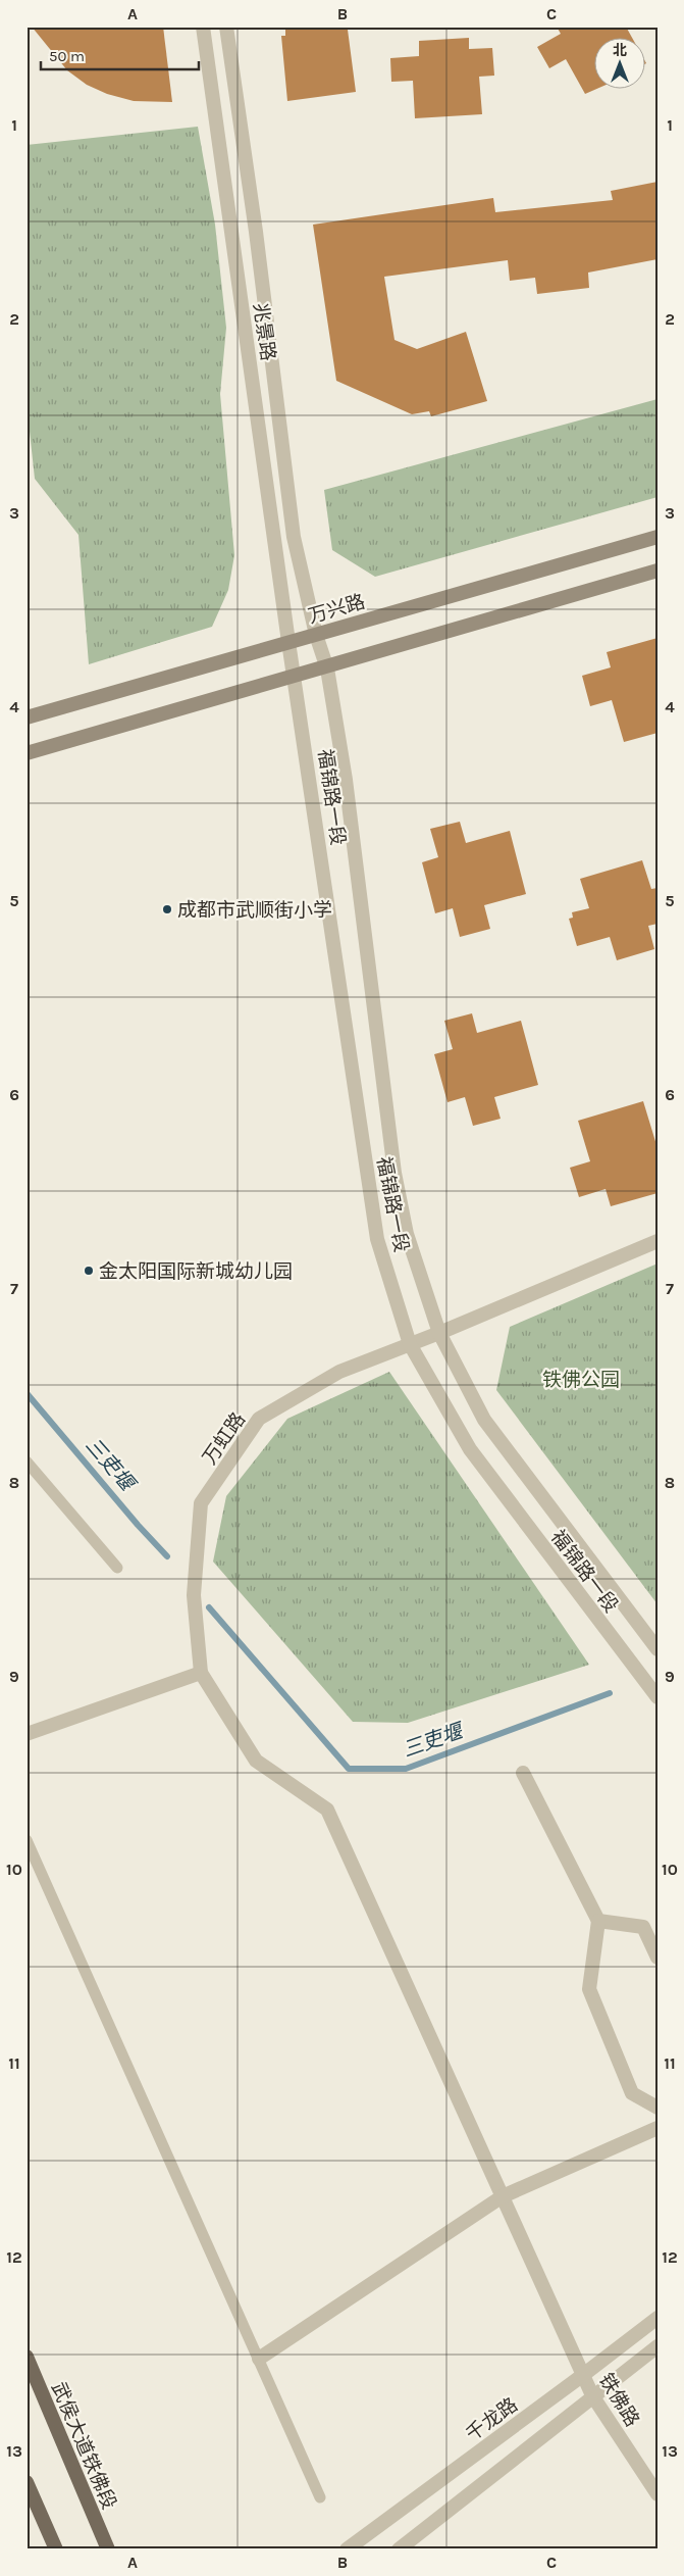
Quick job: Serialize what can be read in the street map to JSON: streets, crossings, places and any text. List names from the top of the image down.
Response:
{
  "streets": {
    "main road": ["万兴路", "武侯大道铁佛段"],
    "street": [
      "兆景路",
      "福锦路一段",
      "万虹路",
      "铁佛路",
      "千龙路"
    ]
  },
  "crossings": [
    ["兆景路", "万兴路"],
    ["兆景路", "福锦路一段"],
    ["万兴路", "福锦路一段"],
    ["福锦路一段", "万虹路"],
    ["万虹路", "铁佛路"],
    ["铁佛路", "千龙路"]
  ],
  "water": ["三吏堰"],
  "parks": ["铁佛公园"],
  "places": ["成都市武顺街小学", "金太阳国际新城幼儿园"],
  "scale_bar": "50 m",
  "north": "top",
  "grid": {
    "columns": ["A", "B", "C"],
    "rows": [
      "1",
      "2",
      "3",
      "4",
      "5",
      "6",
      "7",
      "8",
      "9",
      "10",
      "11",
      "12",
      "13"
    ]
  }
}
